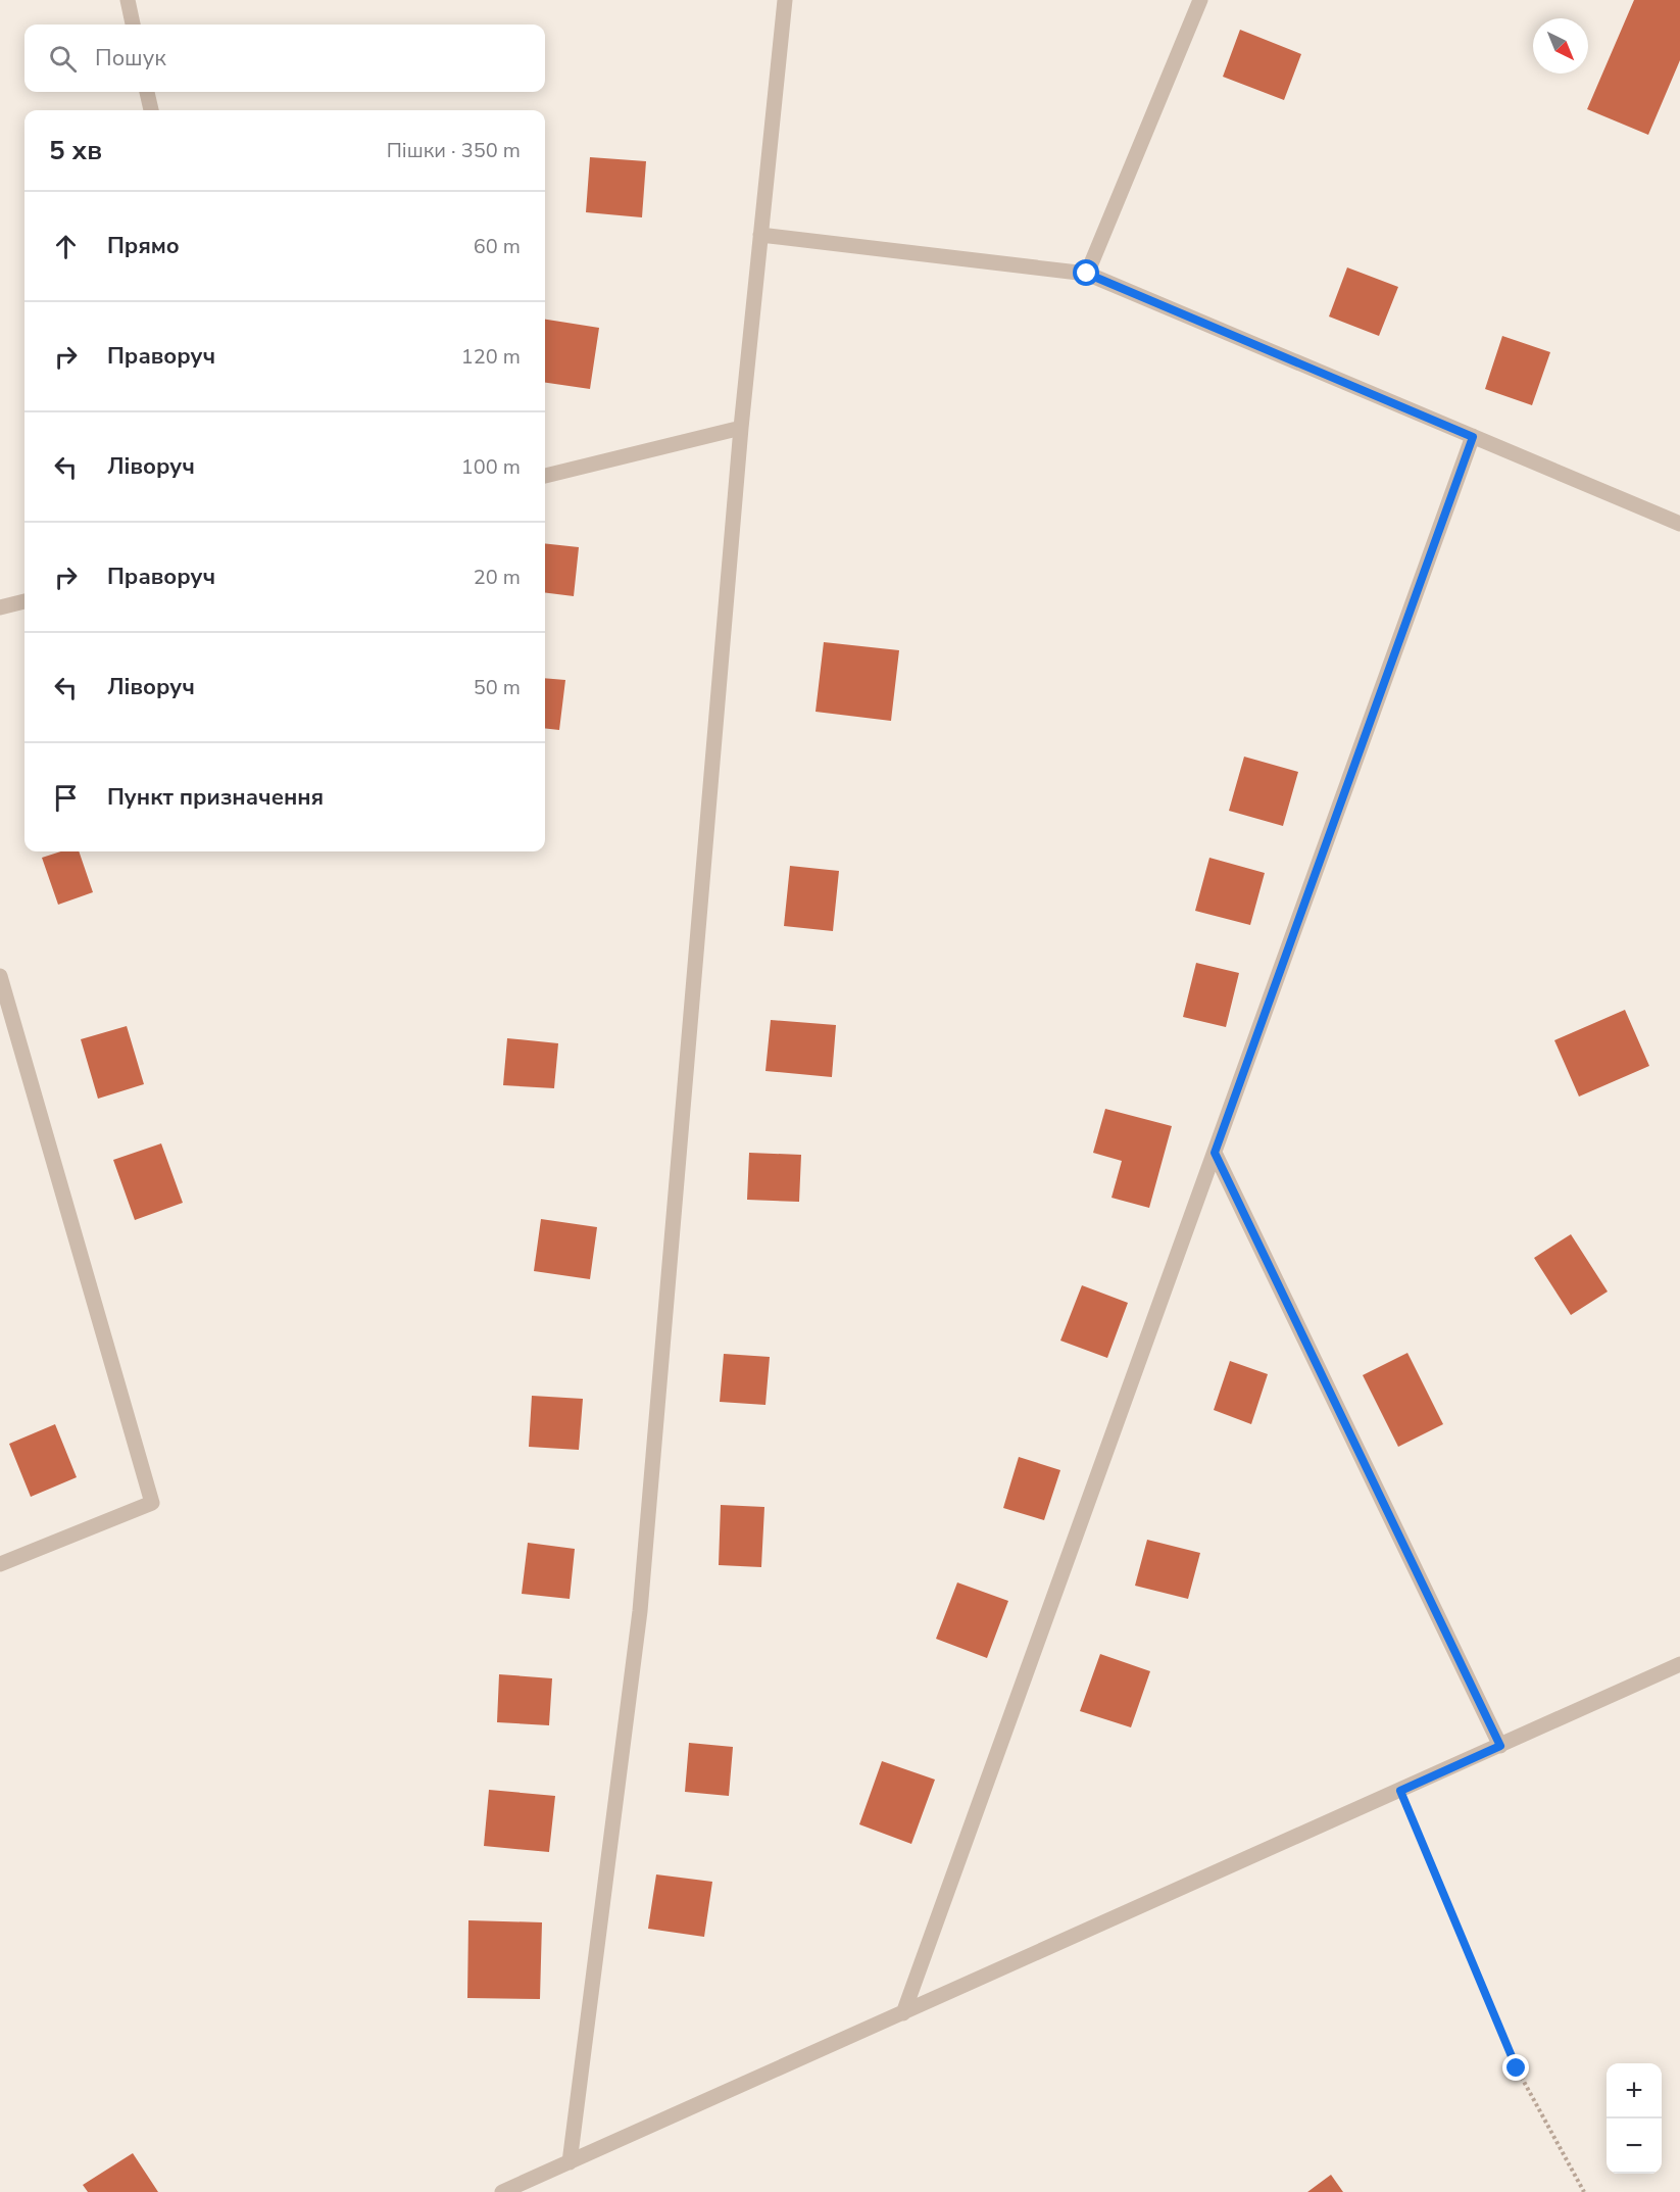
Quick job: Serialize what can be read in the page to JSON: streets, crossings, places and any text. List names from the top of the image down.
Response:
{
  "north": "bottom right",
  "page": {
    "search": "Пошук",
    "heading": ["5 хв", "Пішки · 350 m"],
    "list": [
      ["Прямо", "60 m"],
      ["Праворуч", "120 m"],
      ["Ліворуч", "100 m"],
      ["Праворуч", "20 m"],
      ["Ліворуч", "50 m"],
      "Пункт призначення"
    ],
    "map_buttons": ["+", "−"]
  }
}
